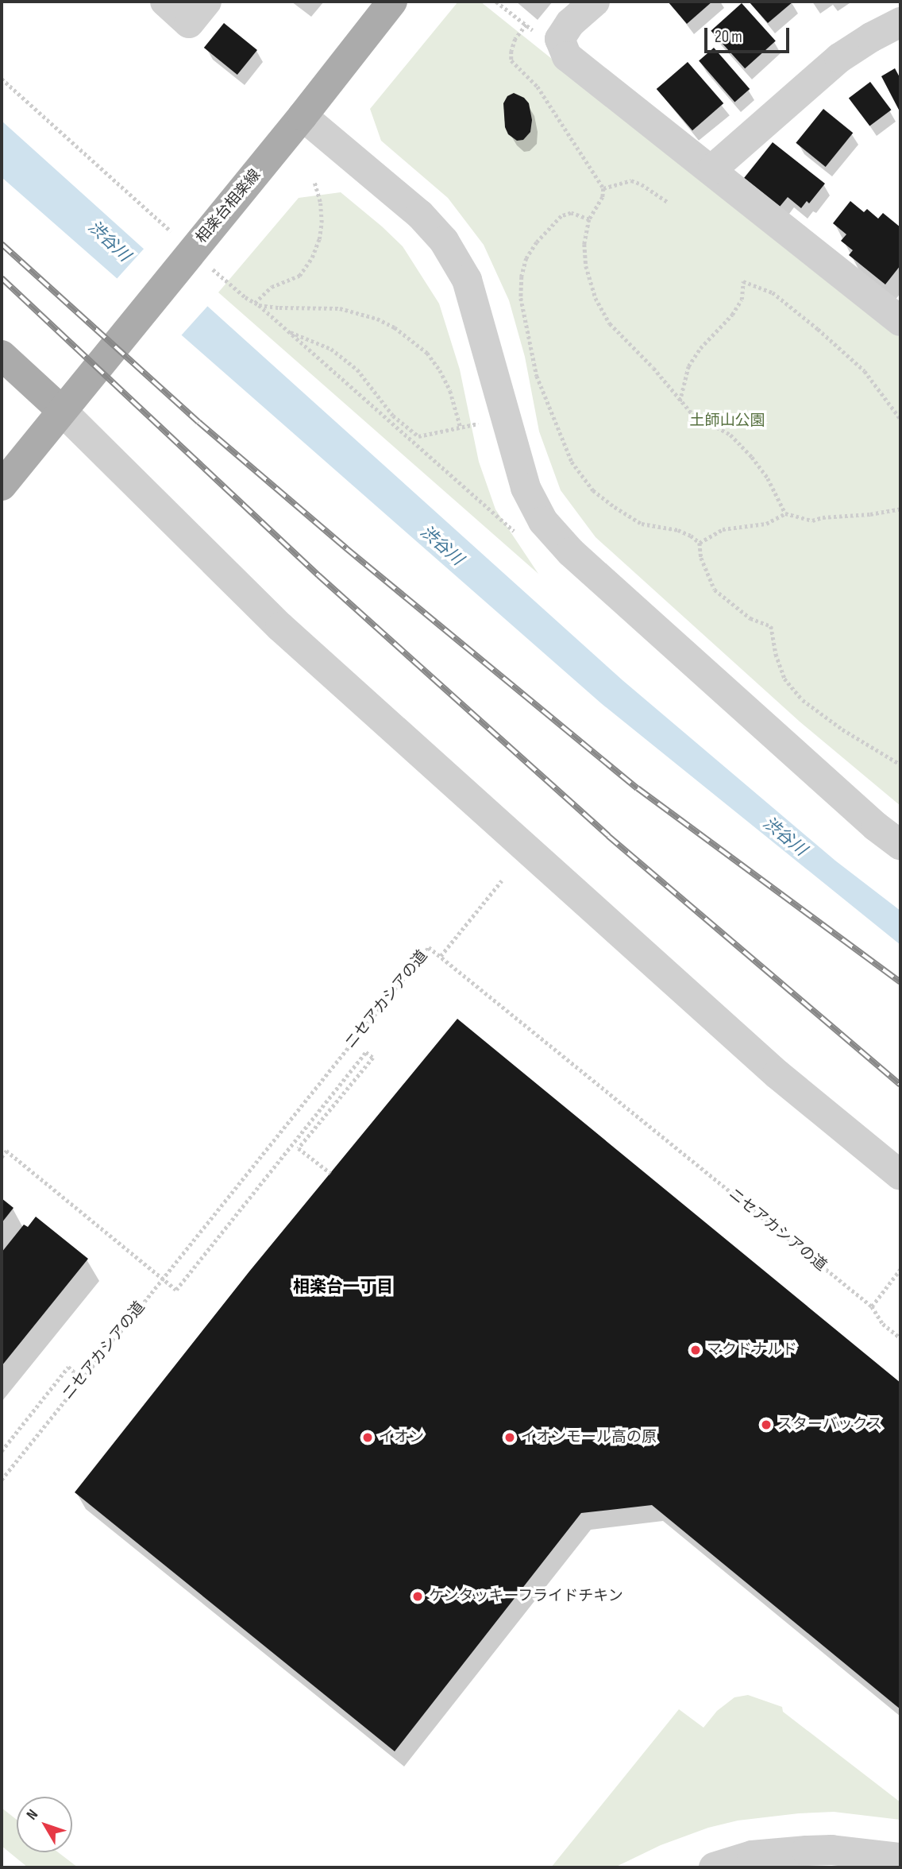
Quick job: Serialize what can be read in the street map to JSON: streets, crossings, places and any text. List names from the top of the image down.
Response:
{
  "streets": {
    "main road": ["相楽台相楽線"],
    "path": ["ニセアカシアの道"]
  },
  "districts": ["相楽台一丁目"],
  "water": ["渋谷川"],
  "parks": ["土師山公園"],
  "places": [
    "マクドナルド",
    "スターバックス",
    "イオン",
    "イオンモール高の原",
    "ケンタッキーフライドチキン"
  ],
  "scale_bar": "20 m",
  "north": "top left"
}
